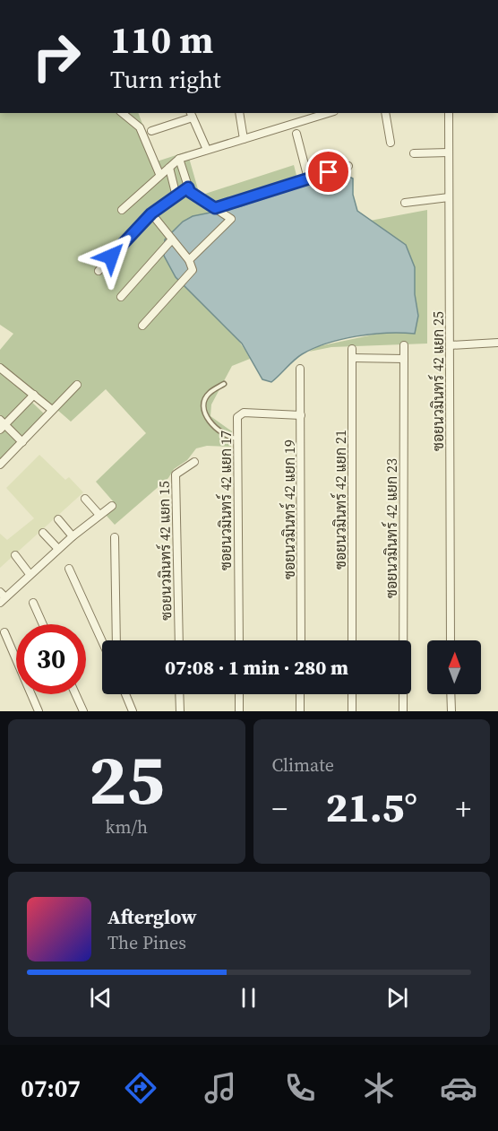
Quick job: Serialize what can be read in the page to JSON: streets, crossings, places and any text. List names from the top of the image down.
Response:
{
  "streets": {
    "street": [
      "ซอยนวมินทร์ 42 แยก 25",
      "ซอยนวมินทร์ 42 แยก 21",
      "ซอยนวมินทร์ 42 แยก 17",
      "ซอยนวมินทร์ 42 แยก 19",
      "ซอยนวมินทร์ 42 แยก 23",
      "ซอยนวมินทร์ 42 แยก 15"
    ]
  },
  "crossings": [
    ["ซอยนวมินทร์ 42 แยก 17", "ซอยนวมินทร์ 42 แยก 19"]
  ],
  "north": "top",
  "page": {
    "turn": ["110 m", "Turn right"],
    "limit": "30",
    "trip": "07:08 · 1 min · 280 m",
    "tile": [
      ["25", "km/h"],
      "Climate"
    ],
    "heat": ["−", "21.5°", "+"],
    "song": ["Afterglow", "The Pines"],
    "tabs": "07:07"
  }
}
